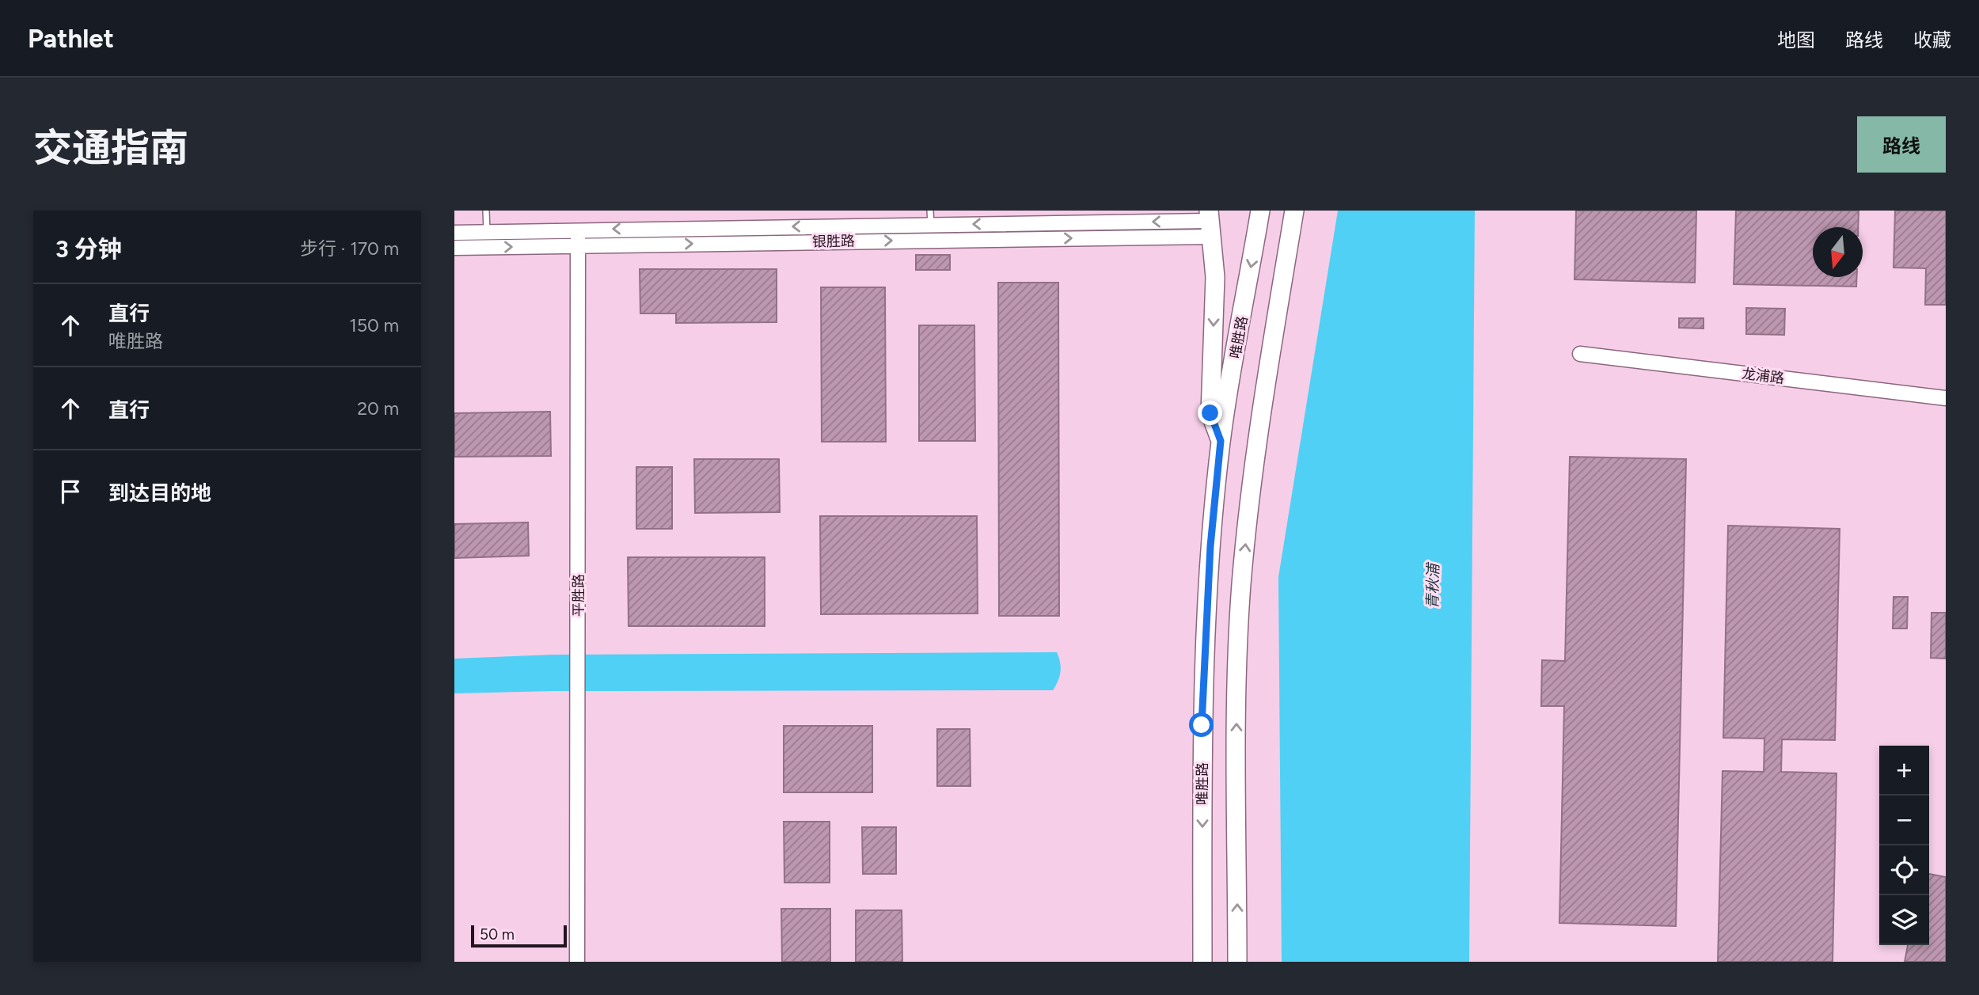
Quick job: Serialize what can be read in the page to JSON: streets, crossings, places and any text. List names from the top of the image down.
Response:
{
  "streets": {
    "main road": ["唯胜路"],
    "street": ["银胜路", "龙浦路", "平胜路"]
  },
  "crossings": [
    ["银胜路", "平胜路"]
  ],
  "water": ["青秋浦"],
  "scale_bar": "50 m",
  "north": "bottom",
  "page": {
    "header": "Pathlet",
    "nav": ["地图", "路线", "收藏"],
    "title": "交通指南",
    "buttons": "路线",
    "heading": ["3 分钟", "步行 · 170 m"],
    "list": [
      ["直行", "唯胜路", "150 m"],
      ["直行", "20 m"],
      "到达目的地"
    ],
    "map_buttons": ["+", "−"],
    "scale": "50 m"
  }
}
